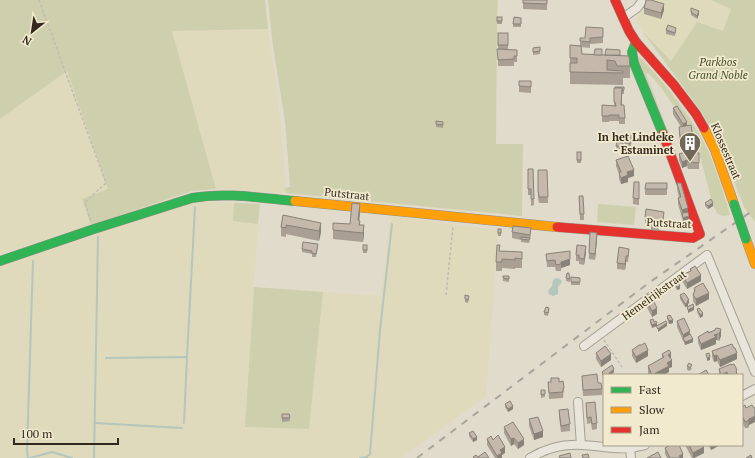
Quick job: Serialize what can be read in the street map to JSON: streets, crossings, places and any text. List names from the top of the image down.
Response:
{
  "streets": {
    "street": ["Klossestraat", "Putstraat", "Hemelrijkstraat"]
  },
  "crossings": [
    ["Klossestraat", "Putstraat"]
  ],
  "parks": ["Parkbos Grand Noble"],
  "places": {
    "building": ["In het Lindeke - Estaminet"]
  },
  "legend": ["Fast", "Slow", "Jam"],
  "scale_bar": "100 m",
  "north": "bottom left"
}
